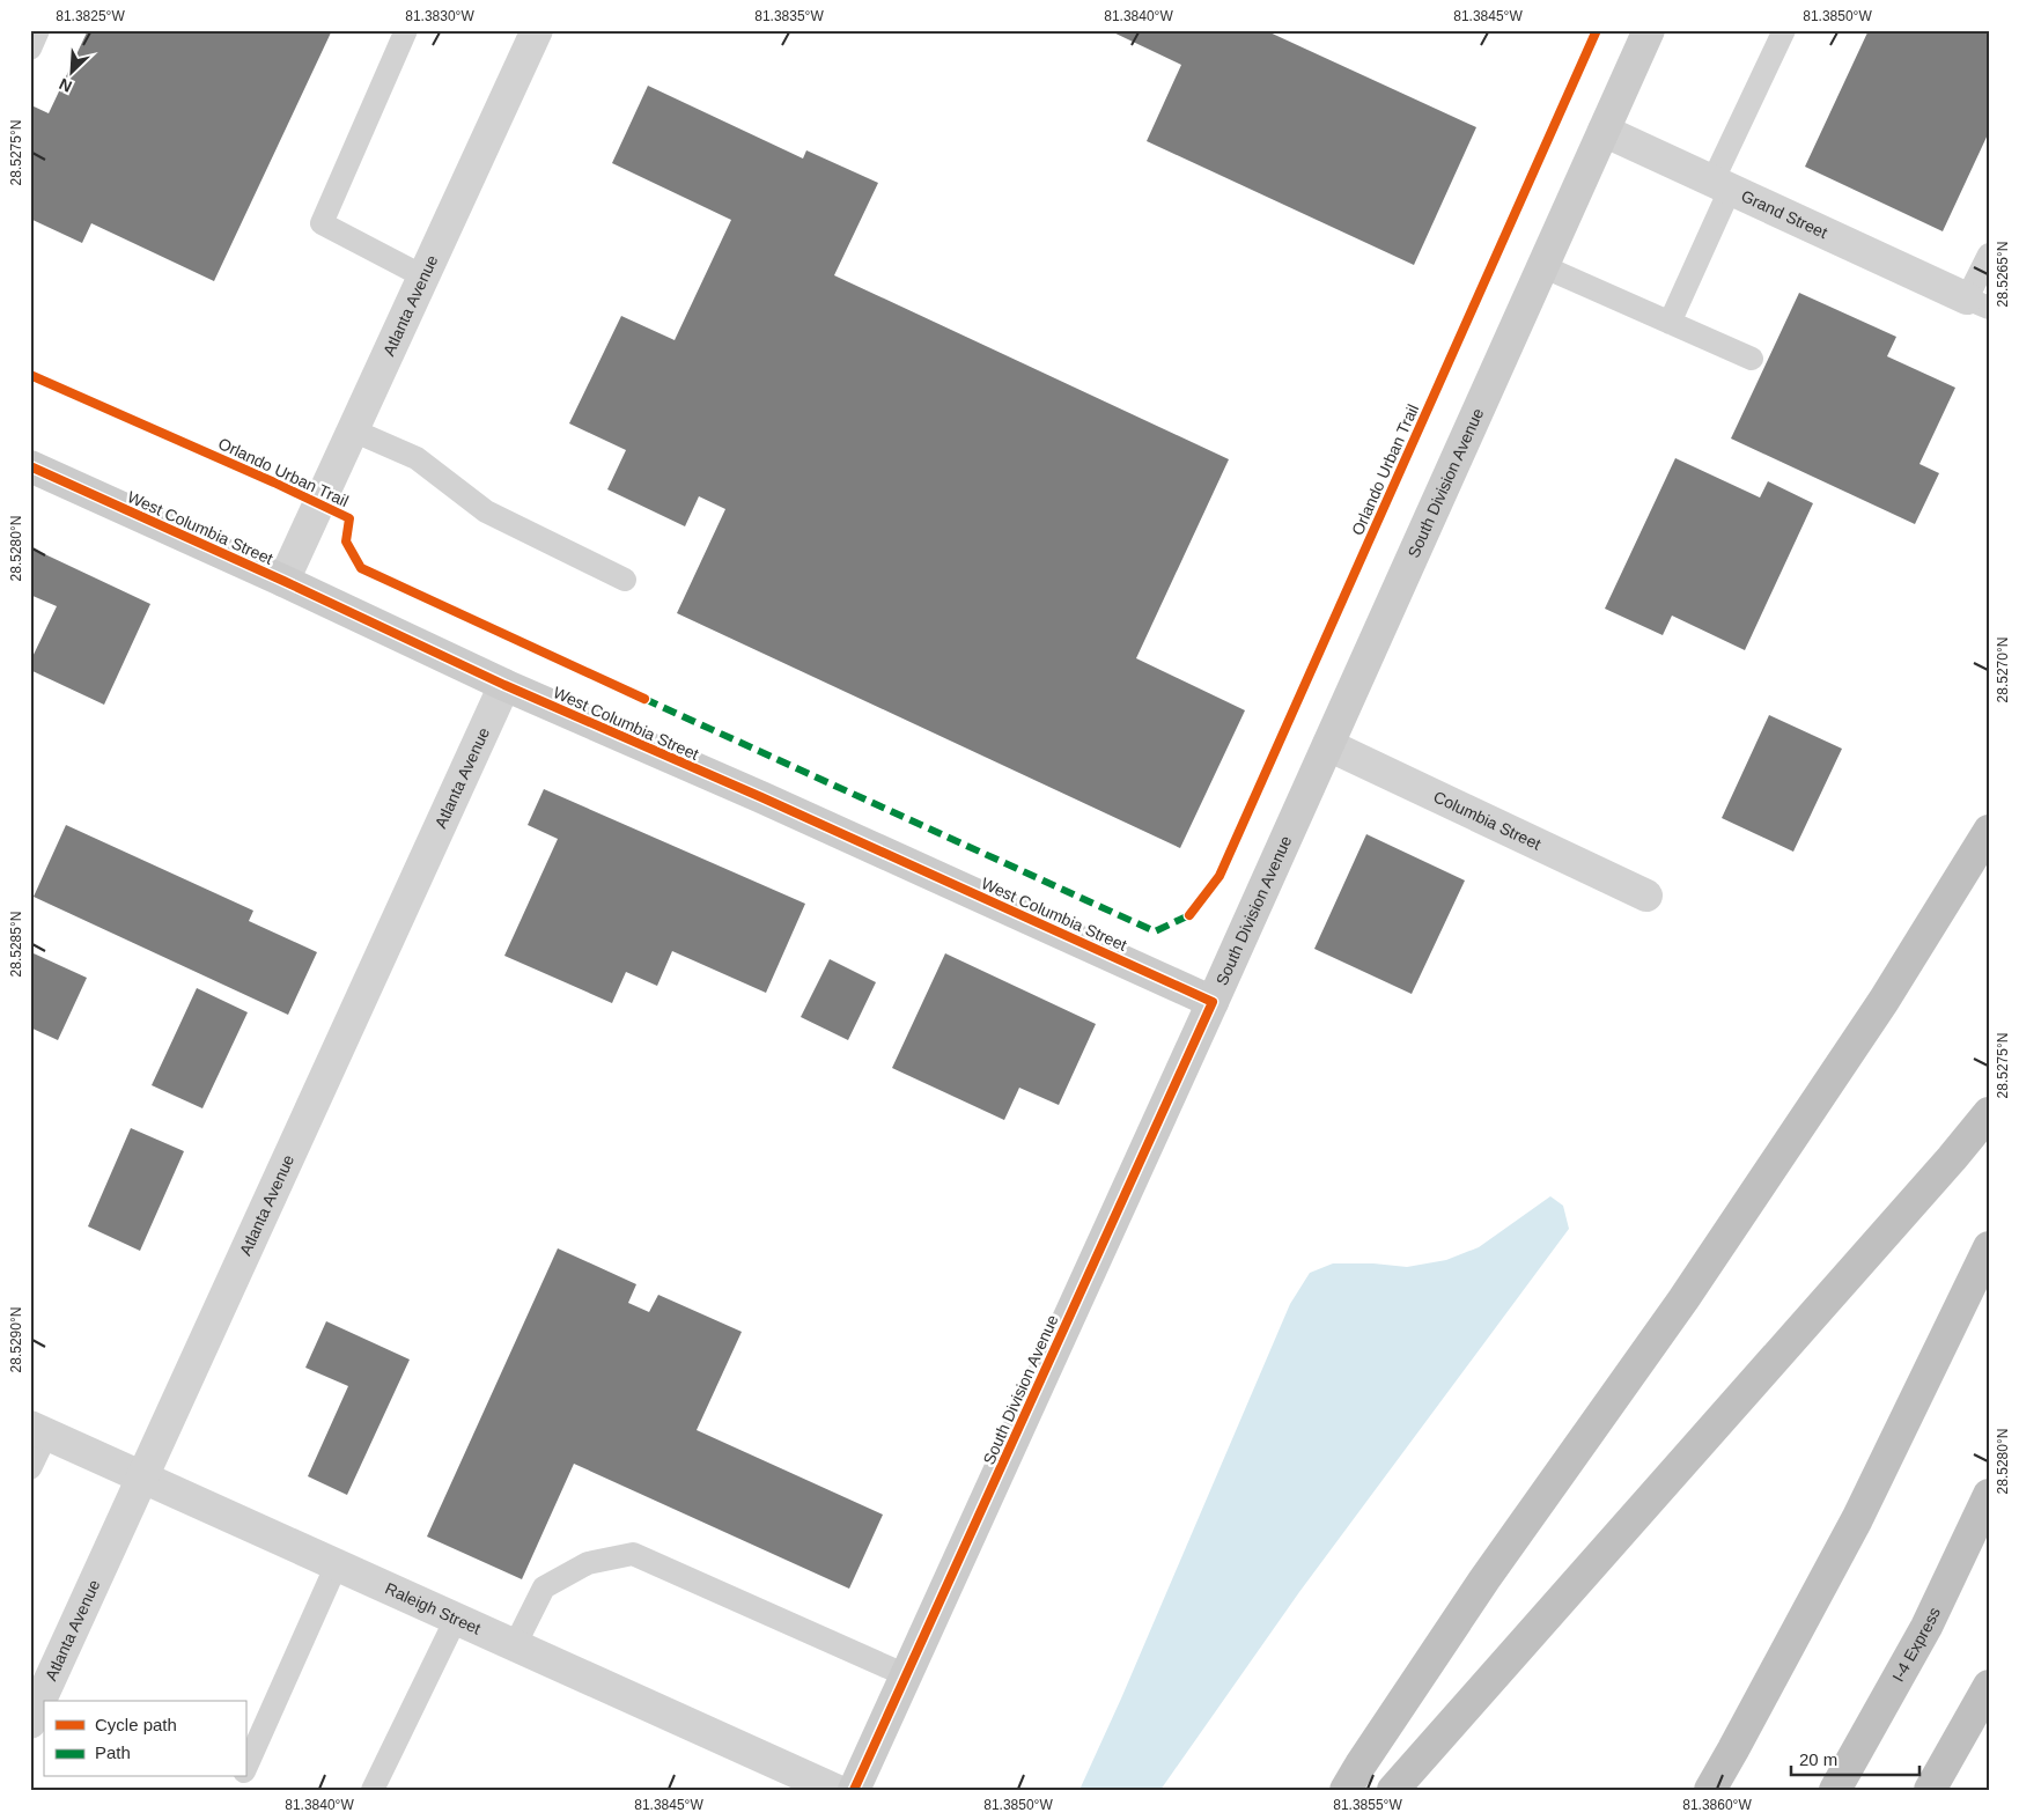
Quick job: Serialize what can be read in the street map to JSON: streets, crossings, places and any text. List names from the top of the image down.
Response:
{
  "streets": {
    "highway": ["I-4 Express"],
    "street": [
      "Grand Street",
      "Atlanta Avenue",
      "South Division Avenue",
      "West Columbia Street",
      "Columbia Street",
      "Raleigh Street"
    ],
    "cycle path": ["Orlando Urban Trail"]
  },
  "crossings": [
    ["Grand Street", "South Division Avenue"],
    ["Atlanta Avenue", "West Columbia Street"],
    ["Atlanta Avenue", "Raleigh Street"],
    ["South Division Avenue", "West Columbia Street"],
    ["South Division Avenue", "Columbia Street"]
  ],
  "legend": ["Cycle path", "Path"],
  "scale_bar": "20 m",
  "north": "bottom left",
  "coordinates": [
    "81.3825°W",
    "81.3830°W",
    "81.3835°W",
    "81.3840°W",
    "81.3845°W",
    "81.3850°W",
    "28.5275°N",
    "28.5265°N",
    "28.5280°N",
    "28.5270°N",
    "28.5285°N",
    "28.5290°N",
    "81.3855°W",
    "81.3860°W"
  ]
}
